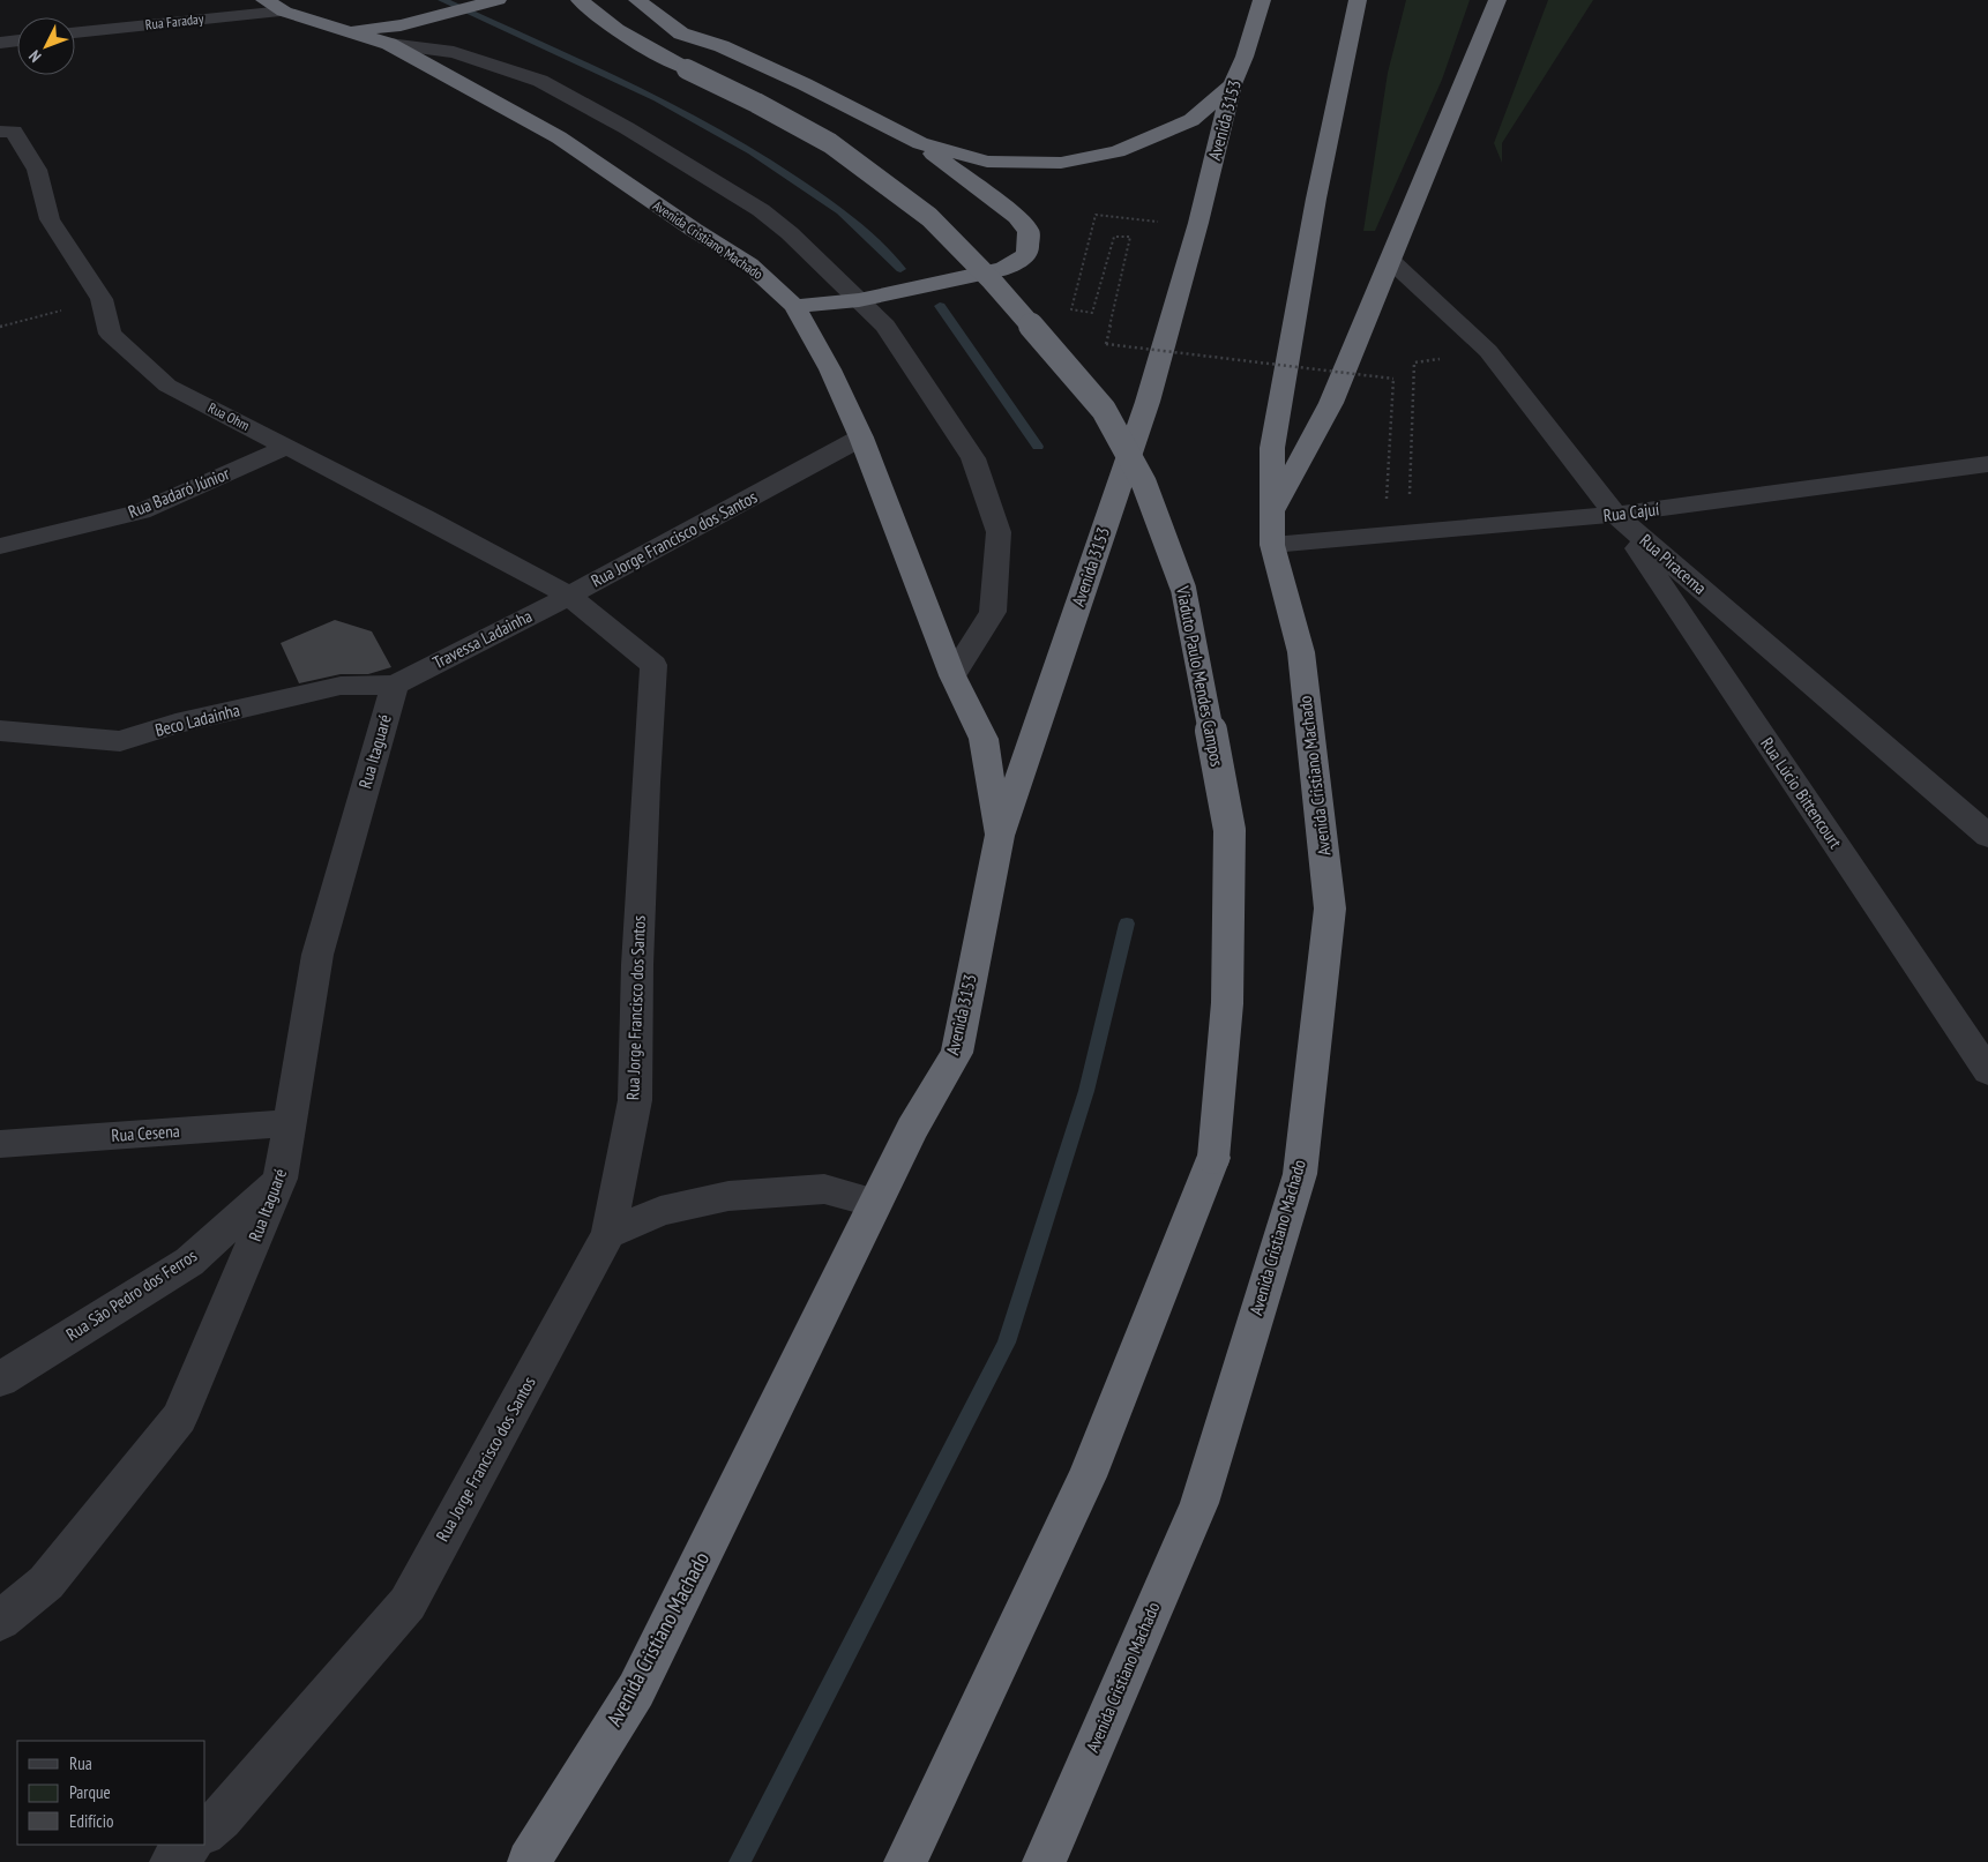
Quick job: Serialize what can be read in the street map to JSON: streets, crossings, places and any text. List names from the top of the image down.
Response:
{
  "streets": {
    "highway": ["Avenida 3153", "Avenida Cristiano Machado", "Viaduto Paulo Mendes Campos"],
    "street": [
      "Rua Faraday",
      "Rua Ohm",
      "Rua Badaró Júnior",
      "Rua Cajuí",
      "Rua Jorge Francisco dos Santos",
      "Rua Piracema",
      "Travessa Ladainha",
      "Beco Ladainha",
      "Rua Itaguaré",
      "Rua Lúcio Bittencourt",
      "Rua Cesena",
      "Rua São Pedro dos Ferros"
    ]
  },
  "crossings": [
    ["Rua Faraday", "Avenida Cristiano Machado"],
    ["Avenida 3153", "Avenida Cristiano Machado"],
    ["Avenida Cristiano Machado", "Rua Cajuí"],
    ["Avenida Cristiano Machado", "Rua Jorge Francisco dos Santos"],
    ["Rua Ohm", "Rua Badaró Júnior"],
    ["Rua Ohm", "Rua Jorge Francisco dos Santos"],
    ["Rua Ohm", "Travessa Ladainha"],
    ["Rua Cajuí", "Rua Piracema"],
    ["Rua Cajuí", "Rua Lúcio Bittencourt"],
    ["Rua Jorge Francisco dos Santos", "Travessa Ladainha"],
    ["Rua Piracema", "Rua Lúcio Bittencourt"],
    ["Travessa Ladainha", "Beco Ladainha"],
    ["Travessa Ladainha", "Rua Itaguaré"],
    ["Beco Ladainha", "Rua Itaguaré"],
    ["Rua Itaguaré", "Rua Cesena"],
    ["Rua Itaguaré", "Rua São Pedro dos Ferros"]
  ],
  "legend": ["Rua", "Parque", "Edifício"],
  "north": "bottom left"
}
